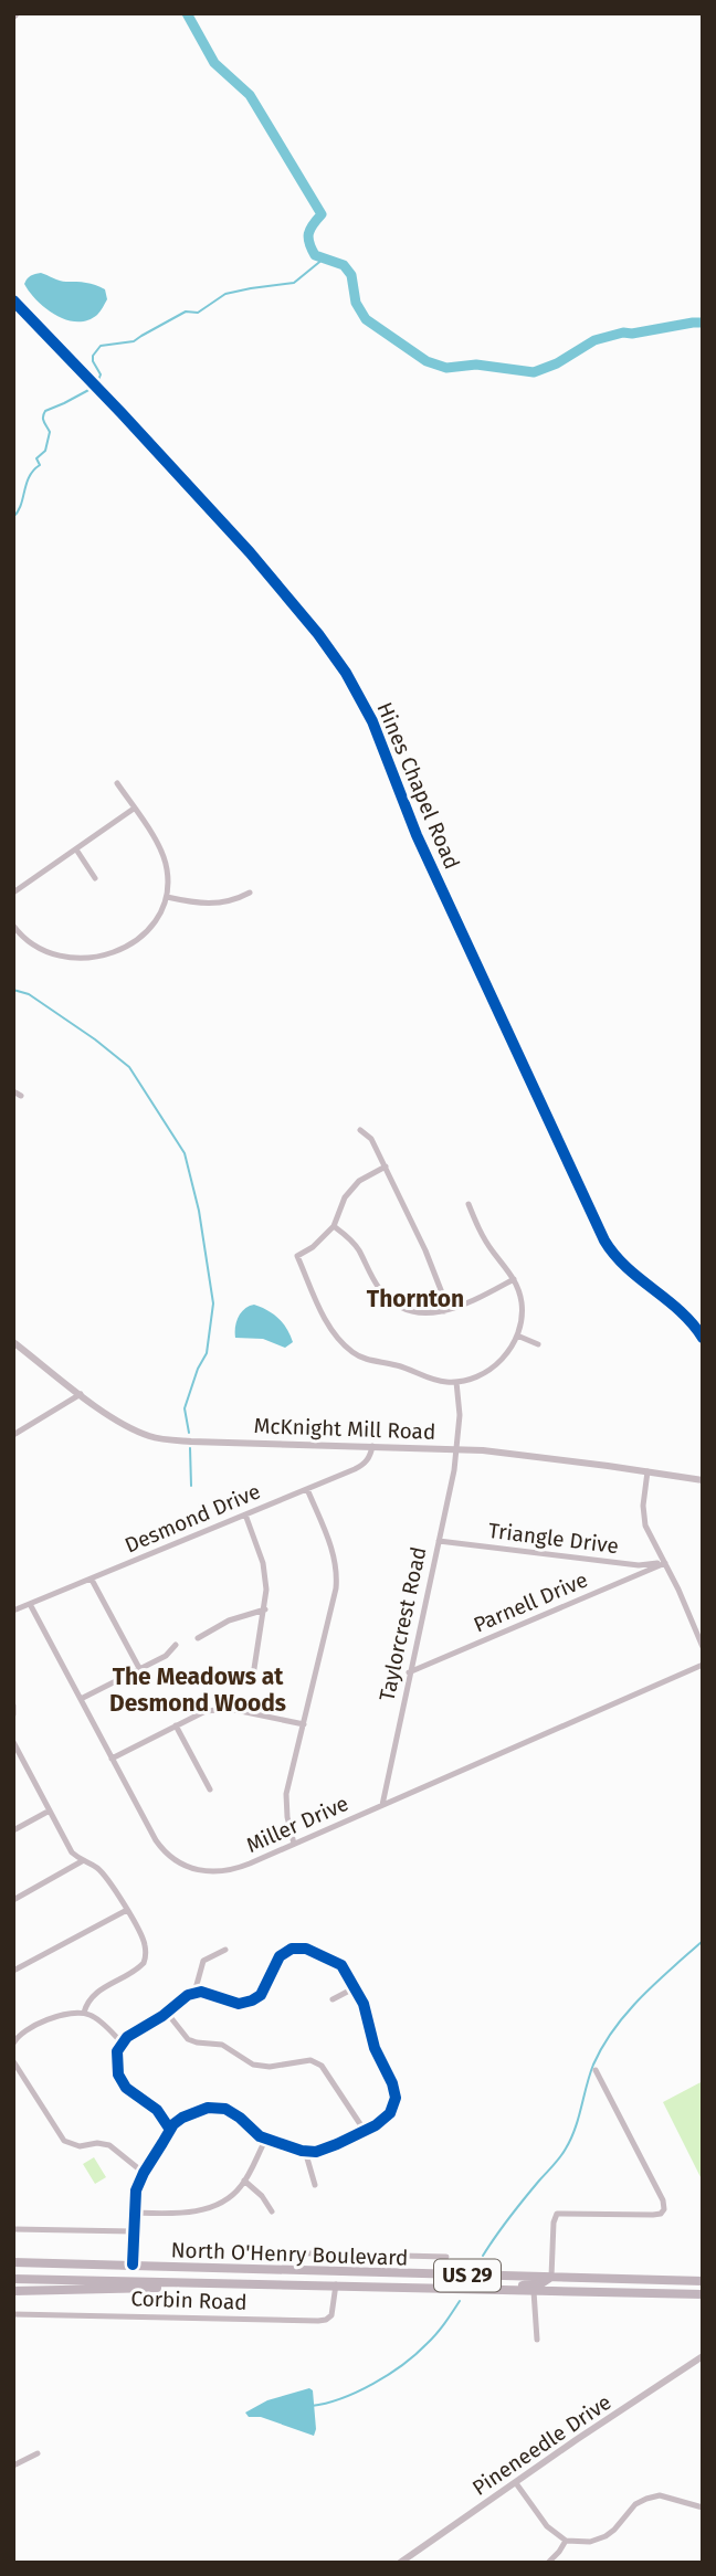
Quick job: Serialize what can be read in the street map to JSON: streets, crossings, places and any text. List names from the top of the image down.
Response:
{
  "streets": {
    "highway": ["North O'Henry Boulevard", "US 29"],
    "street": [
      "Hines Chapel Road",
      "McKnight Mill Road",
      "Desmond Drive",
      "Triangle Drive",
      "Parnell Drive",
      "Taylorcrest Road",
      "Miller Drive",
      "Corbin Road",
      "Pineneedle Drive"
    ]
  },
  "crossings": [
    ["McKnight Mill Road", "Desmond Drive"],
    ["McKnight Mill Road", "Taylorcrest Road"],
    ["Desmond Drive", "Miller Drive"],
    ["Triangle Drive", "Parnell Drive"],
    ["Triangle Drive", "Taylorcrest Road"],
    ["Parnell Drive", "Taylorcrest Road"],
    ["Taylorcrest Road", "Miller Drive"],
    ["North O'Henry Boulevard", "Corbin Road"]
  ],
  "districts": ["Thornton", "The Meadows at Desmond Woods"]
}
